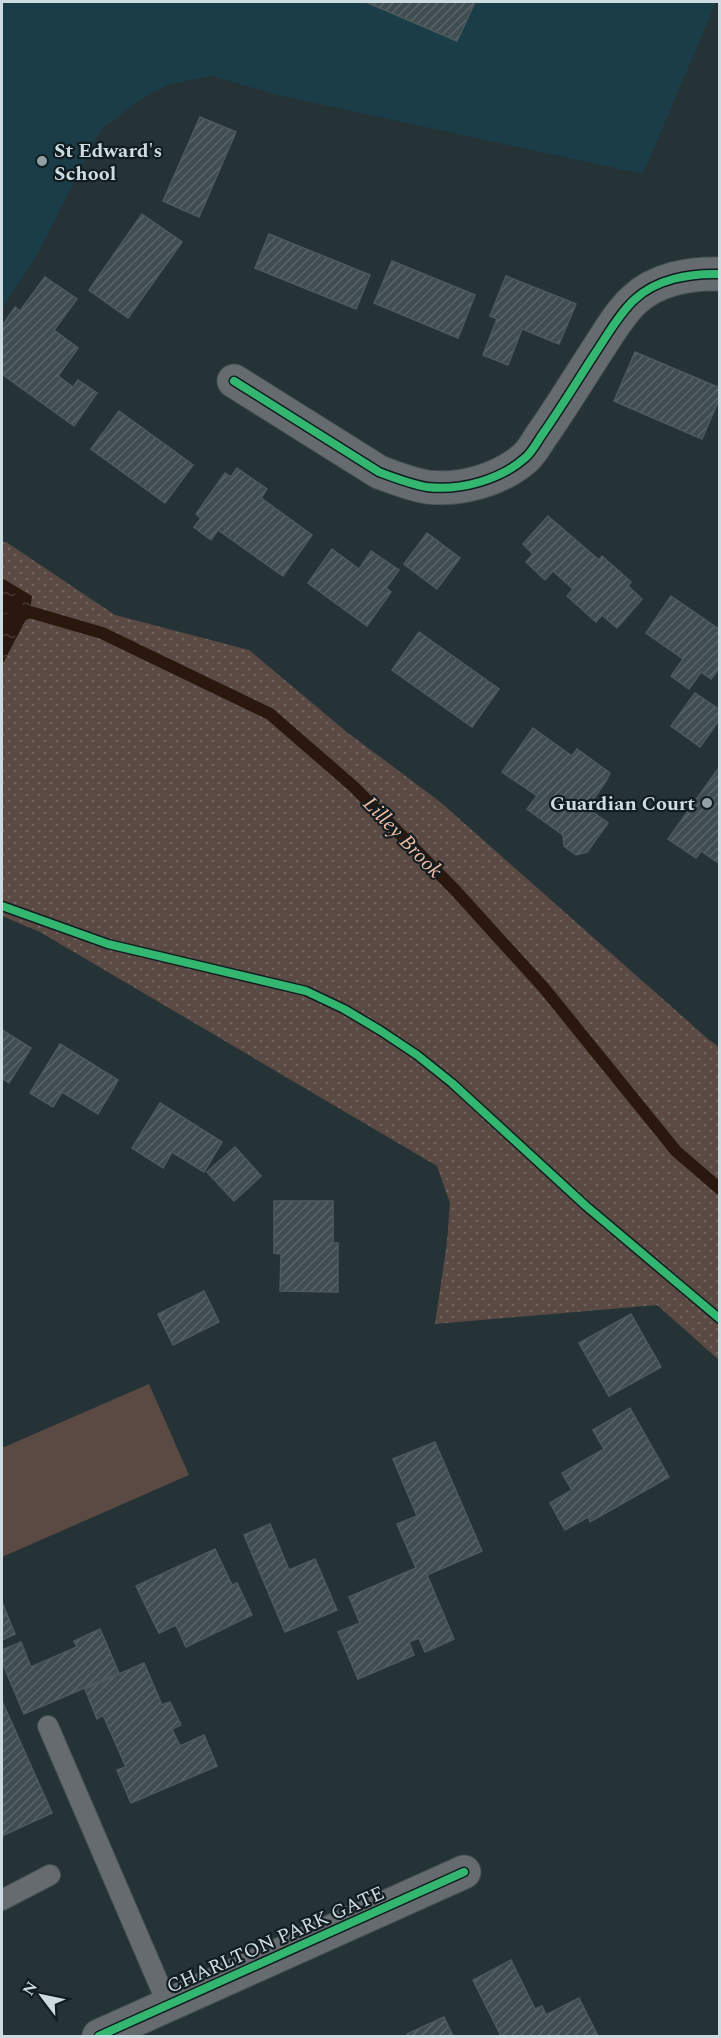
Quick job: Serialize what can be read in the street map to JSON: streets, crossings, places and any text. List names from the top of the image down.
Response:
{
  "streets": {
    "street": ["CHARLTON PARK GATE"]
  },
  "water": ["Lilley Brook"],
  "places": ["St Edward's School", "Guardian Court"],
  "north": "top left"
}
